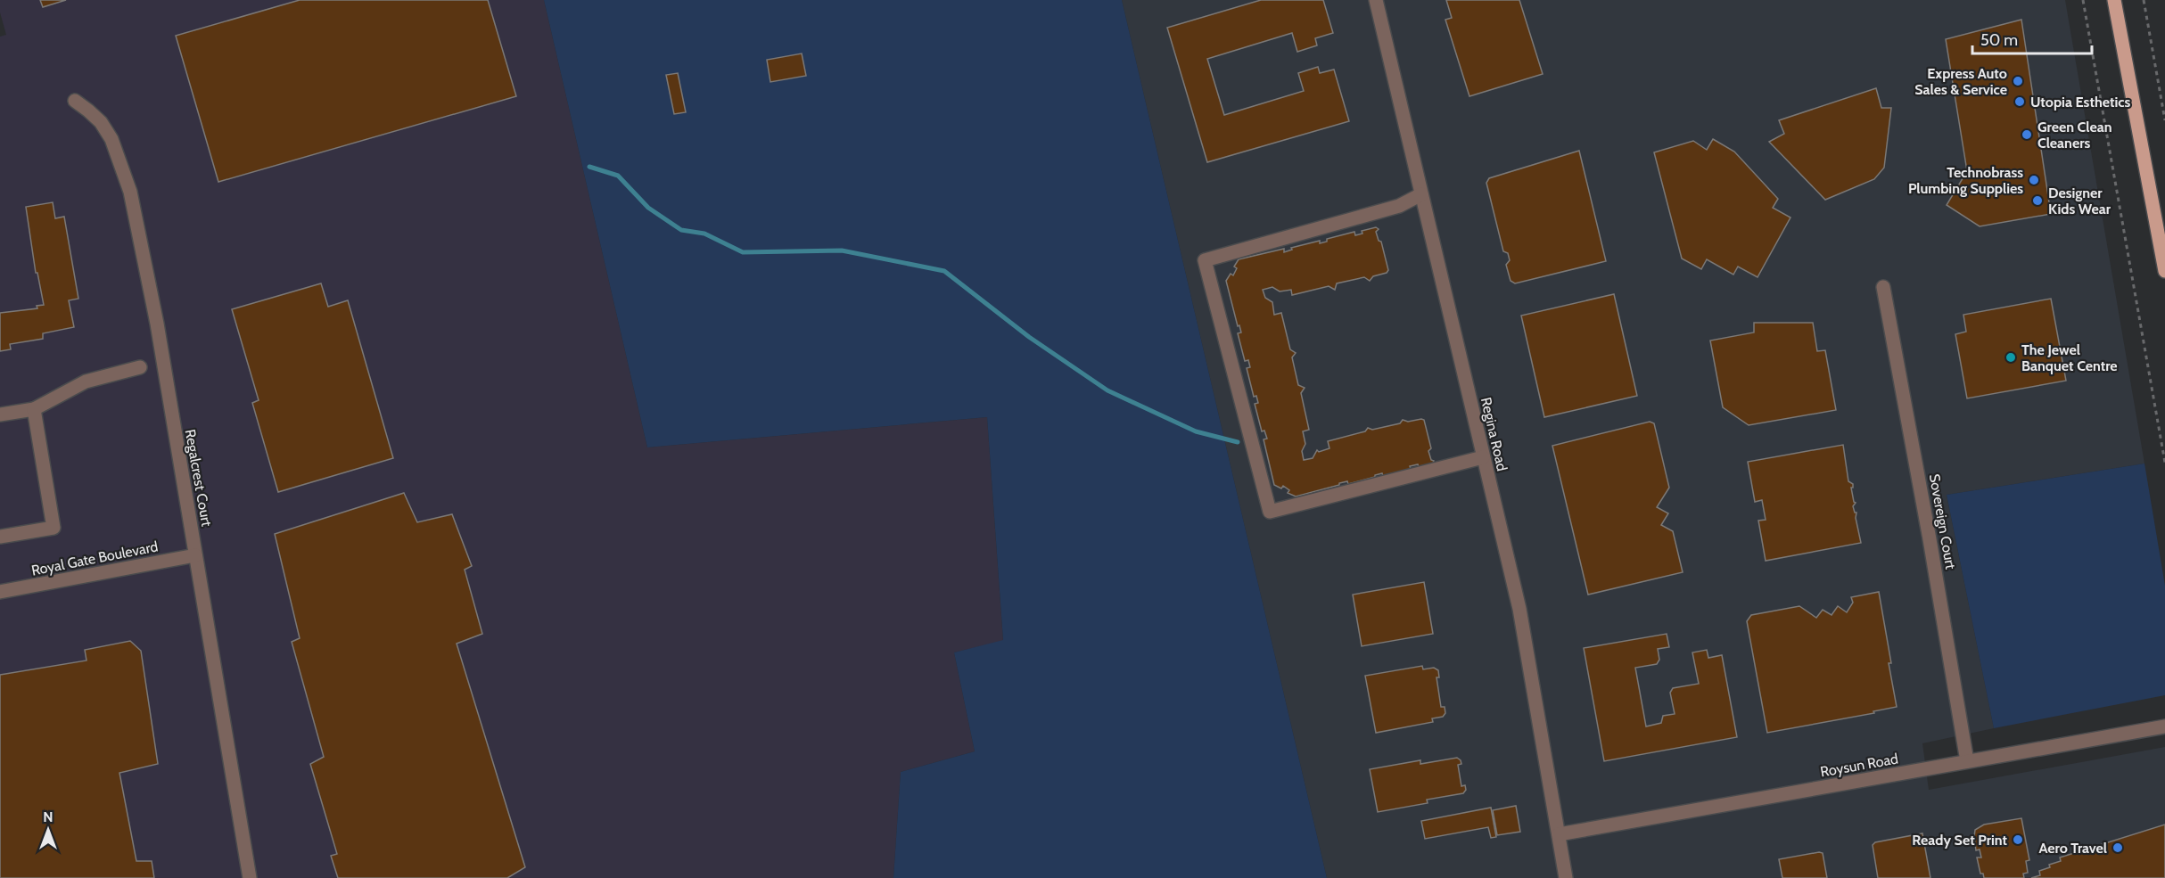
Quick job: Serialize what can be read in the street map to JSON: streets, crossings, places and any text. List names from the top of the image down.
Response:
{
  "streets": {
    "street": [
      "Regina Road",
      "Regalcrest Court",
      "Sovereign Court",
      "Royal Gate Boulevard",
      "Roysun Road"
    ]
  },
  "crossings": [
    ["Regina Road", "Roysun Road"],
    ["Regalcrest Court", "Royal Gate Boulevard"],
    ["Sovereign Court", "Roysun Road"]
  ],
  "places": [
    "Express Auto Sales & Service",
    "Utopia Esthetics",
    "Green Clean Cleaners",
    "Technobrass Plumbing Supplies",
    "Designer Kids Wear",
    "The Jewel Banquet Centre",
    "Ready Set Print",
    "Aero Travel"
  ],
  "scale_bar": "50 m",
  "north": "top"
}
